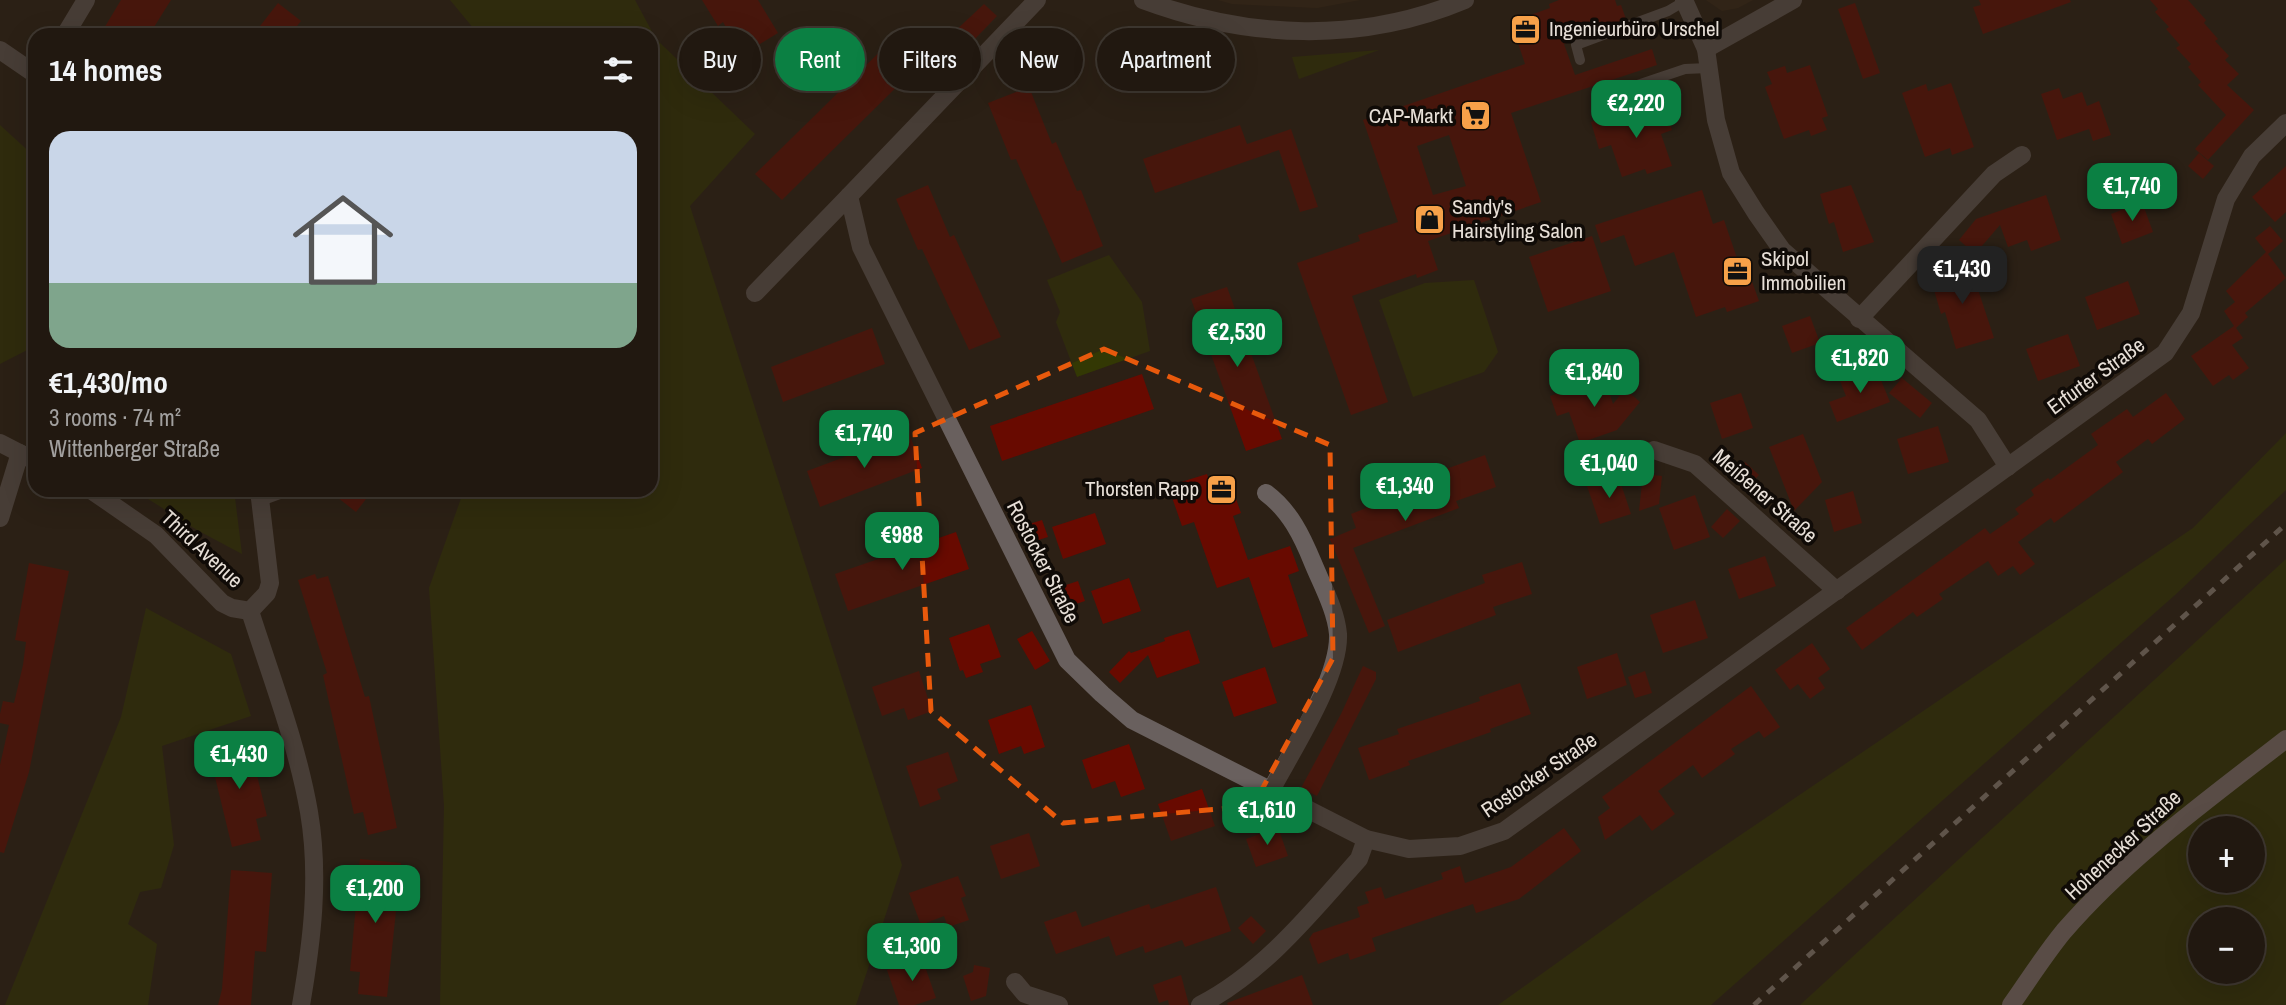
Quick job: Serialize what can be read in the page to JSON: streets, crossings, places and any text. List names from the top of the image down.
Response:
{
  "streets": {
    "street": [
      "Erfurter Straße",
      "Meißener Straße",
      "Third Avenue",
      "Rostocker Straße",
      "Hohenecker Straße"
    ]
  },
  "crossings": [
    ["Erfurter Straße", "Rostocker Straße"],
    ["Meißener Straße", "Rostocker Straße"]
  ],
  "places": {
    "office": ["Ingenieurbüro Urschel", "Skipol Immobilien", "Thorsten Rapp"],
    "supermarket": ["CAP-Markt"],
    "shop": ["Sandy's Hairstyling Salon"]
  },
  "page": {
    "chip": [
      "Buy",
      "Rent",
      "Filters",
      "New",
      "Apartment"
    ],
    "heading": "14 homes",
    "price": [
      "€2,220",
      "€1,740",
      "€1,430",
      "€2,530",
      "€1,820",
      "€1,840",
      "€1,740",
      "€1,040",
      "€1,340",
      "€988",
      "€1,430",
      "€1,610",
      "€1,200",
      "€1,300"
    ],
    "list": [
      {
        "name": "€1,430/mo",
        "note": "3 rooms · 74 m² · Wittenberger Straße"
      }
    ],
    "map_buttons": ["+", "−"]
  }
}
